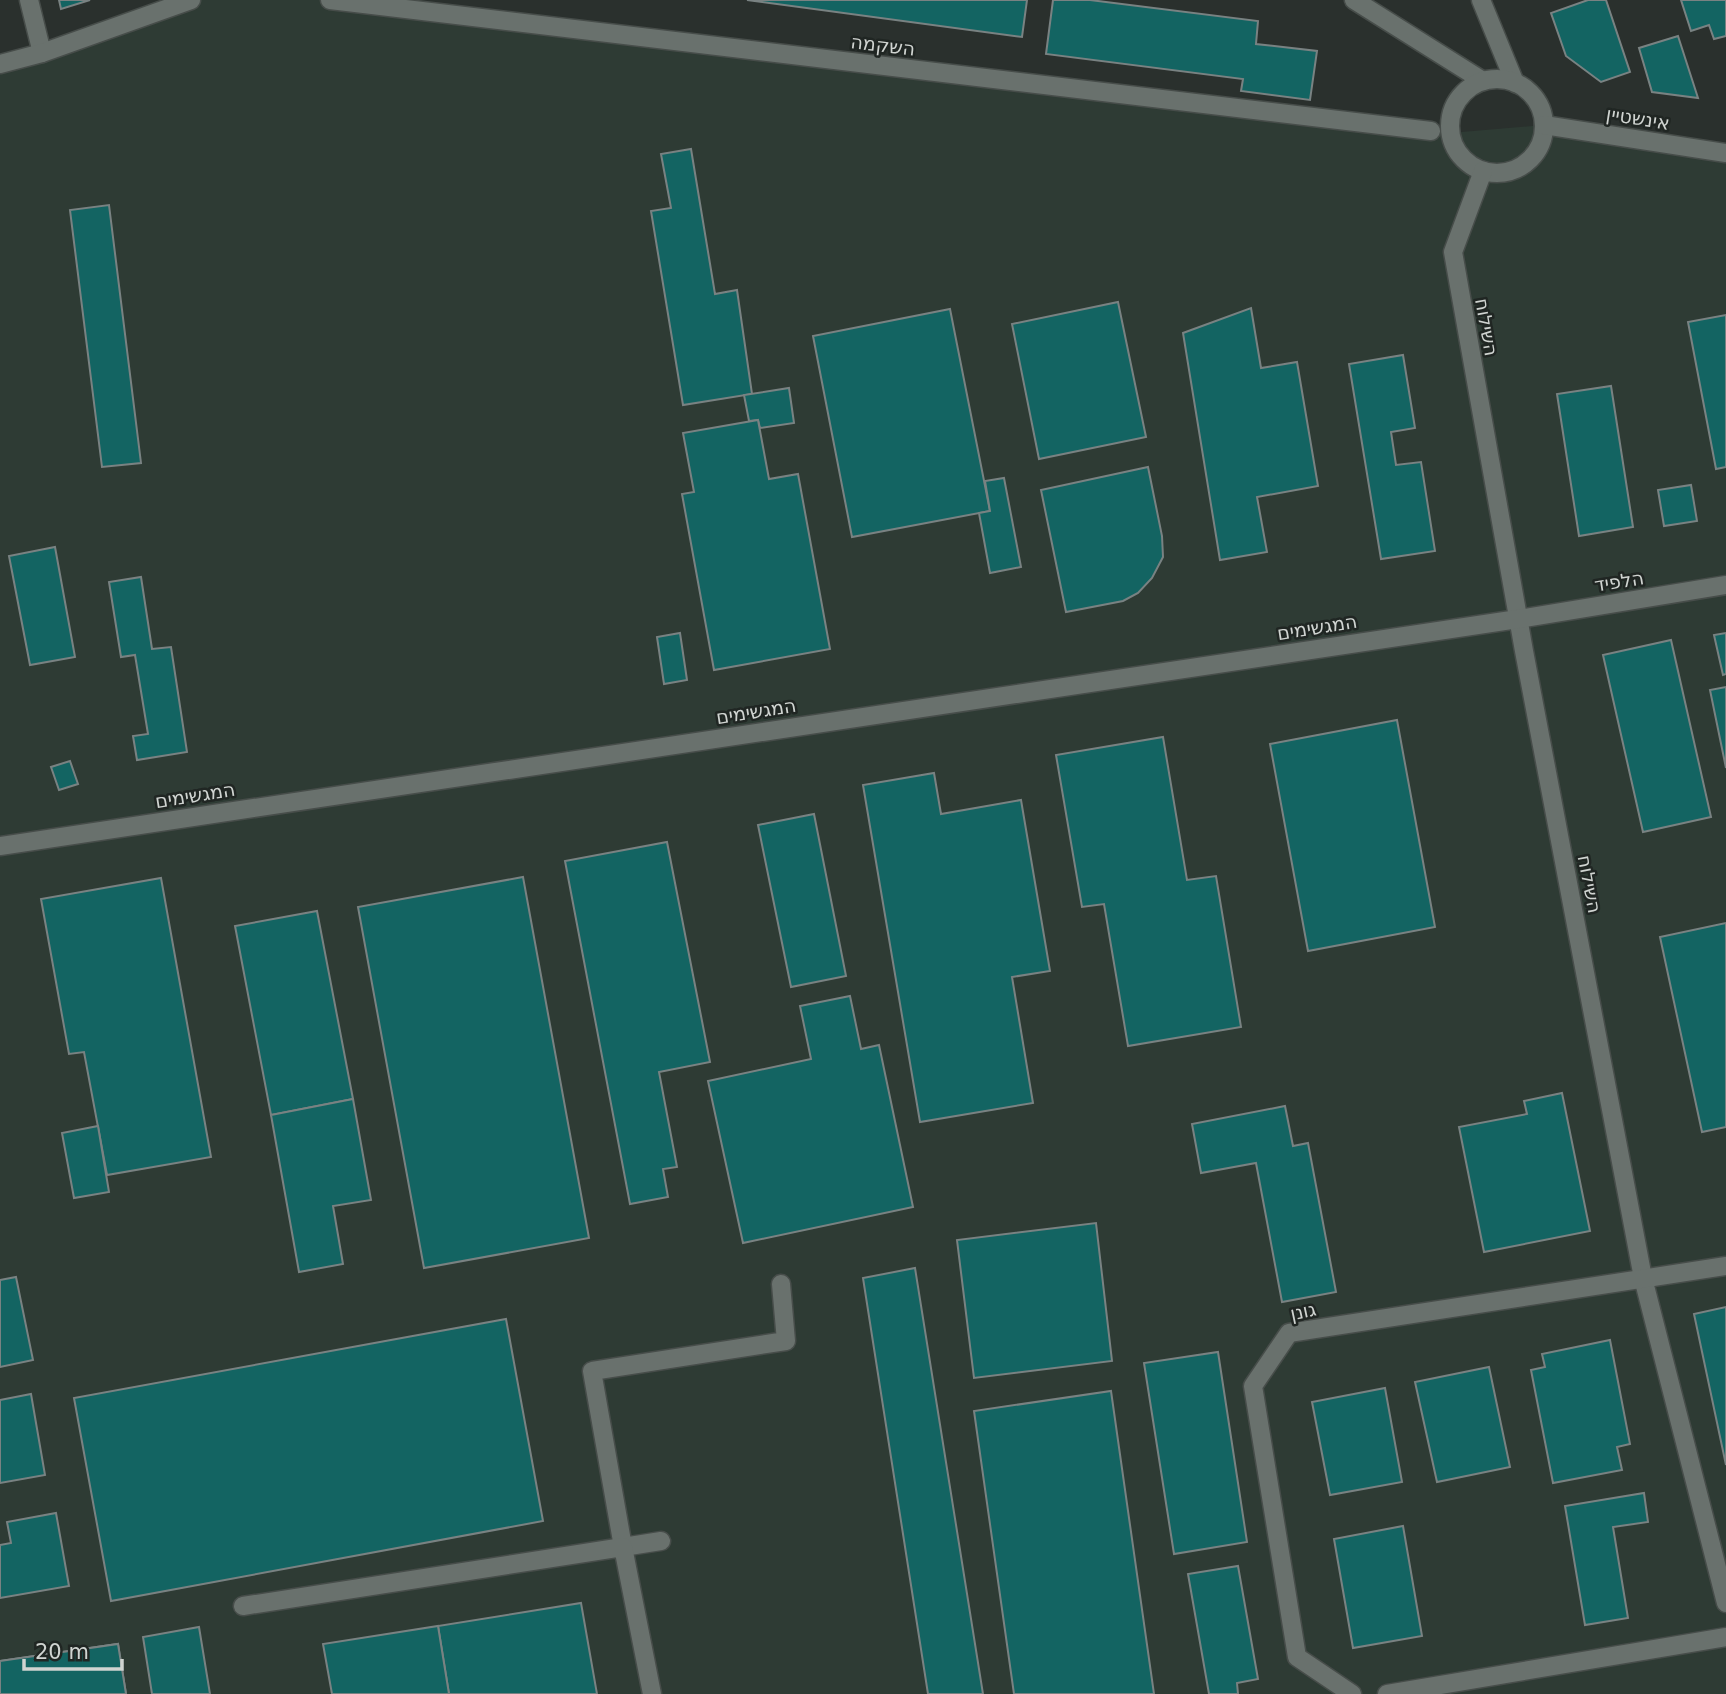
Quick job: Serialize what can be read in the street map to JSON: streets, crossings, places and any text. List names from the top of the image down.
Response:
{
  "streets": {
    "street": [
      "השקמה",
      "אינשטיין",
      "השילוח",
      "הלפיד",
      "המגשימים",
      "גונן"
    ]
  },
  "crossings": [
    ["אינשטיין", "השילוח"],
    ["השילוח", "הלפיד"],
    ["השילוח", "המגשימים"],
    ["השילוח", "גונן"],
    ["הלפיד", "המגשימים"]
  ],
  "scale_bar": "20 m"
}
